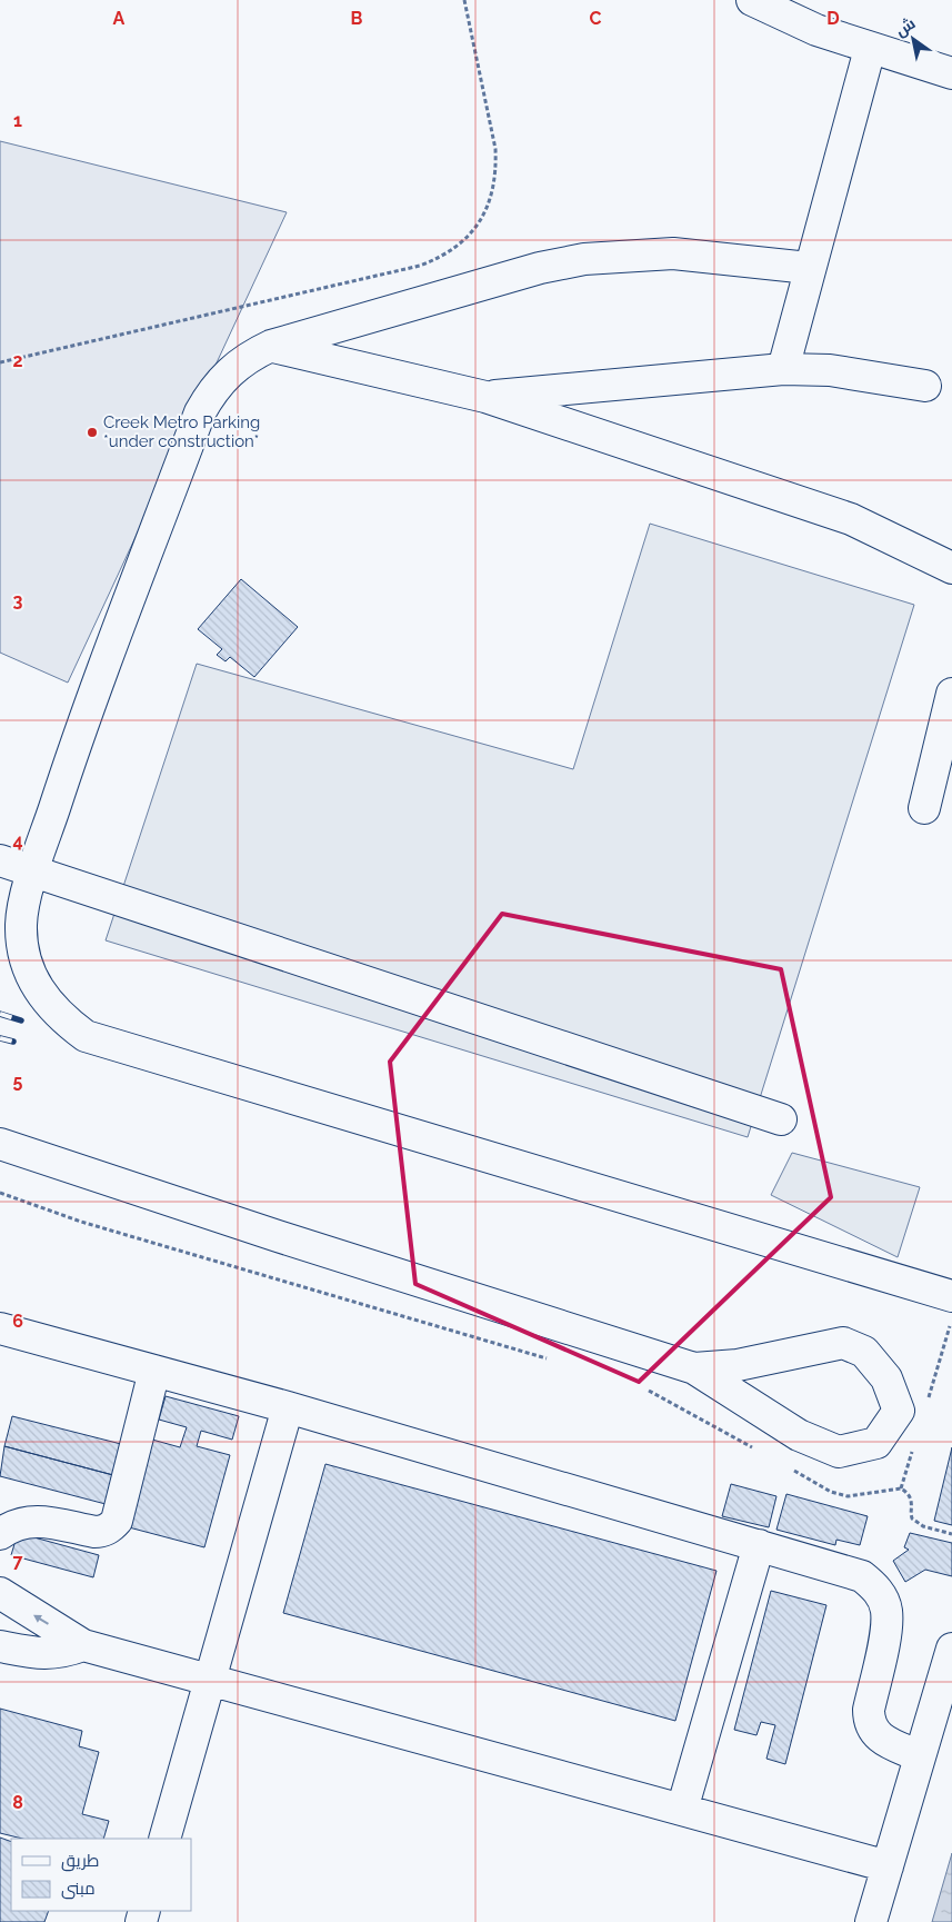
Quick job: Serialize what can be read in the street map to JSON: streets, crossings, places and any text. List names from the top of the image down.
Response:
{
  "places": ["Creek Metro Parking *under construction*"],
  "legend": ["طريق", "مبنى"],
  "north": "top left",
  "grid": {
    "columns": [
      "A",
      "B",
      "C",
      "D"
    ],
    "rows": [
      "1",
      "2",
      "3",
      "4",
      "5",
      "6",
      "7",
      "8"
    ]
  }
}
